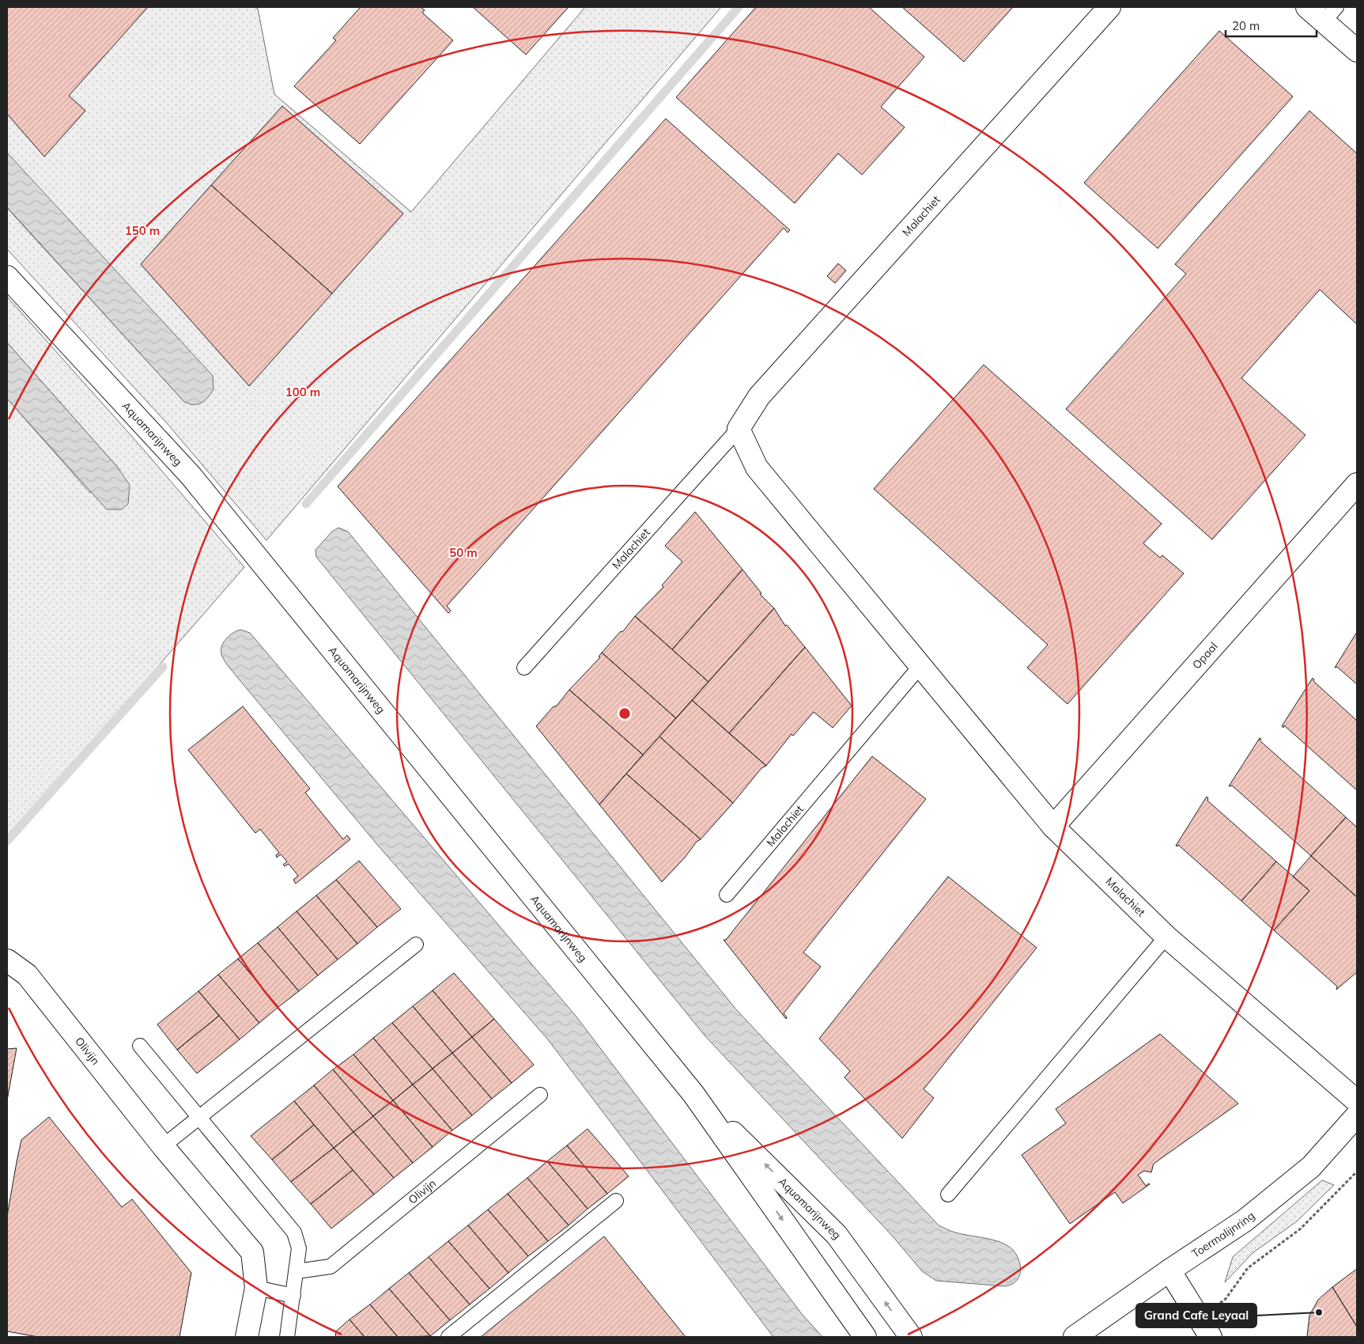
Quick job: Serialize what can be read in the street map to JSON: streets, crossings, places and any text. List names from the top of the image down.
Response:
{
  "streets": {
    "street": [
      "Malachiet",
      "Aquamarijnweg",
      "Opaal",
      "Olivijn",
      "Toermalijnring"
    ]
  },
  "crossings": [
    ["Malachiet", "Opaal"]
  ],
  "places": ["Grand Cafe Leyaal"],
  "scale_bar": "20 m",
  "rings": ["150 m", "100 m", "50 m"]
}
